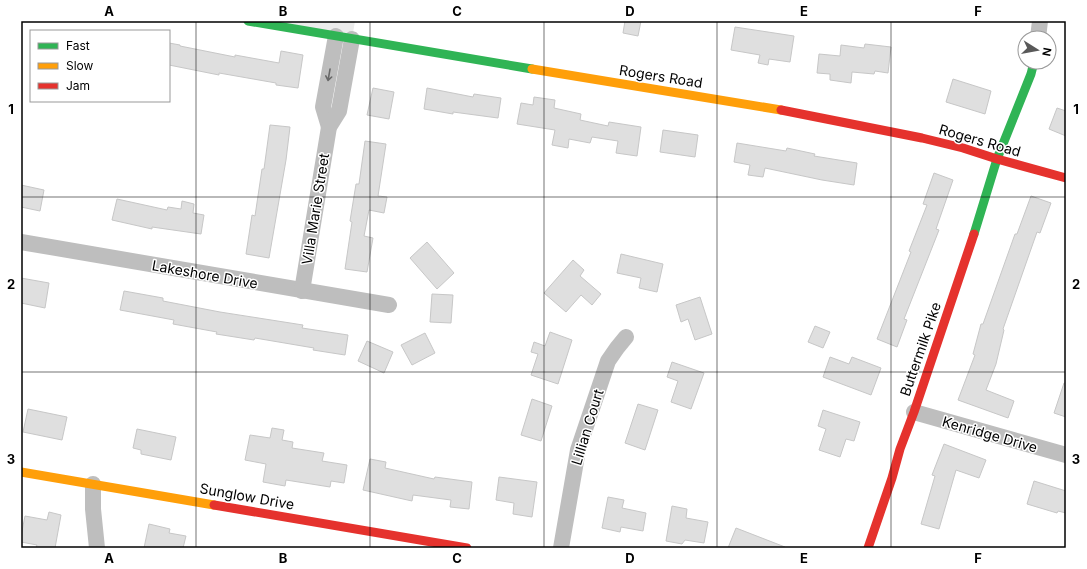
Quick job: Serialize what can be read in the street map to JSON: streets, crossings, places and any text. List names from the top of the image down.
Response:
{
  "streets": {
    "street": [
      "Rogers Road",
      "Villa Marie Street",
      "Lakeshore Drive",
      "Buttermilk Pike",
      "Lillian Court",
      "Kenridge Drive",
      "Sunglow Drive"
    ]
  },
  "crossings": [
    ["Rogers Road", "Villa Marie Street"],
    ["Rogers Road", "Buttermilk Pike"],
    ["Villa Marie Street", "Lakeshore Drive"],
    ["Buttermilk Pike", "Kenridge Drive"]
  ],
  "legend": ["Fast", "Slow", "Jam"],
  "north": "right",
  "grid": {
    "columns": [
      "A",
      "B",
      "C",
      "D",
      "E",
      "F"
    ],
    "rows": ["1", "2", "3"]
  }
}
